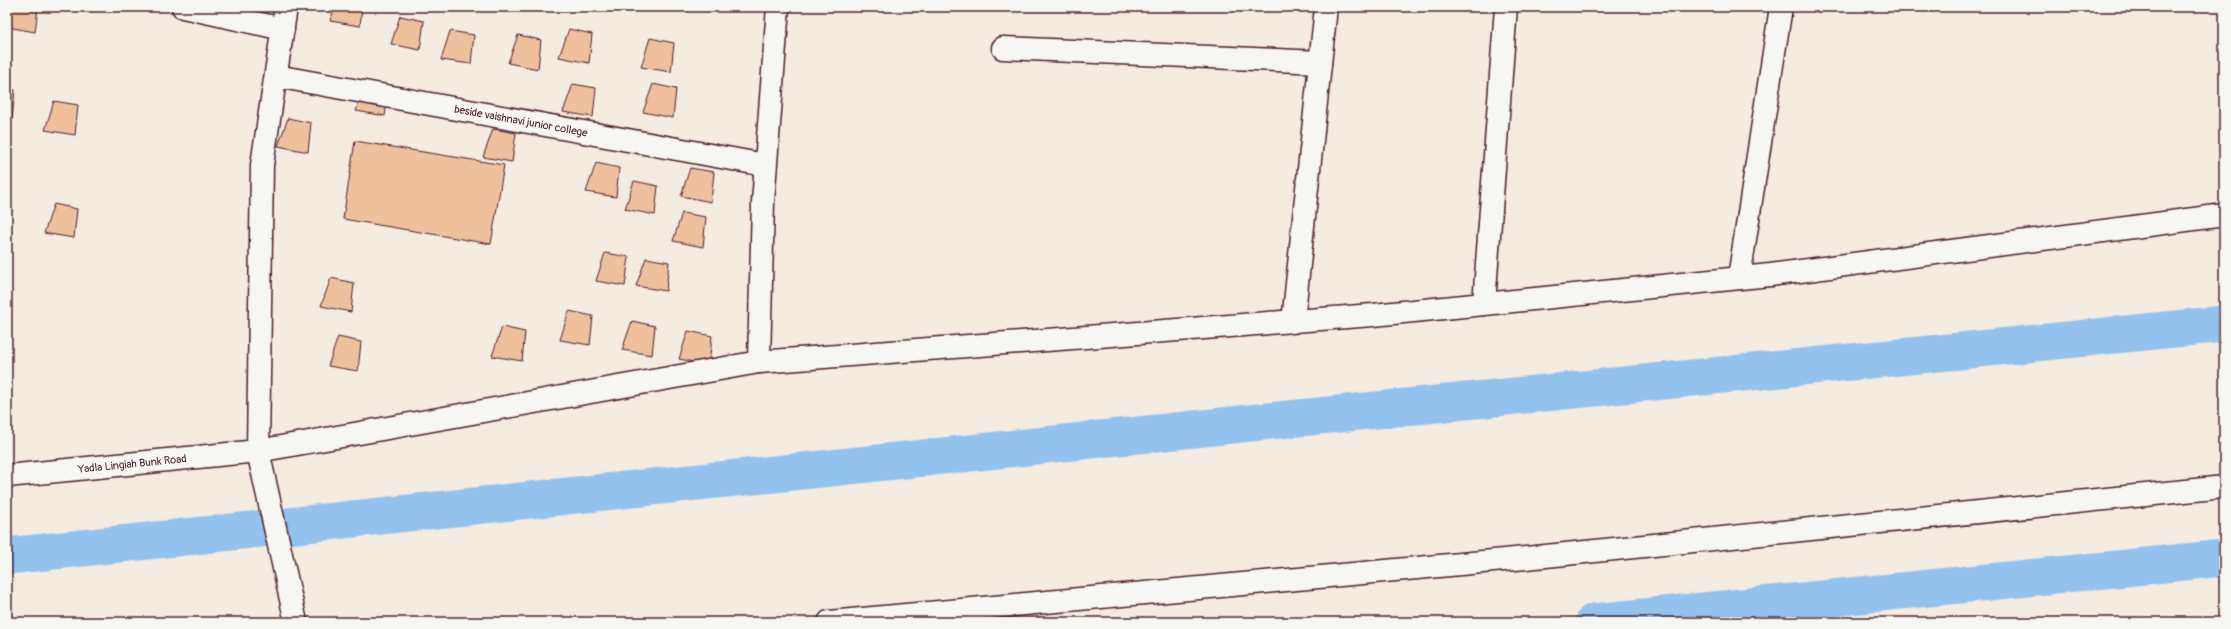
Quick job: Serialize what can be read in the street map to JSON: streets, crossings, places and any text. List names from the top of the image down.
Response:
{
  "streets": {
    "street": ["beside vaishnavi junior college", "Yadla Lingiah Bunk Road"]
  }
}
